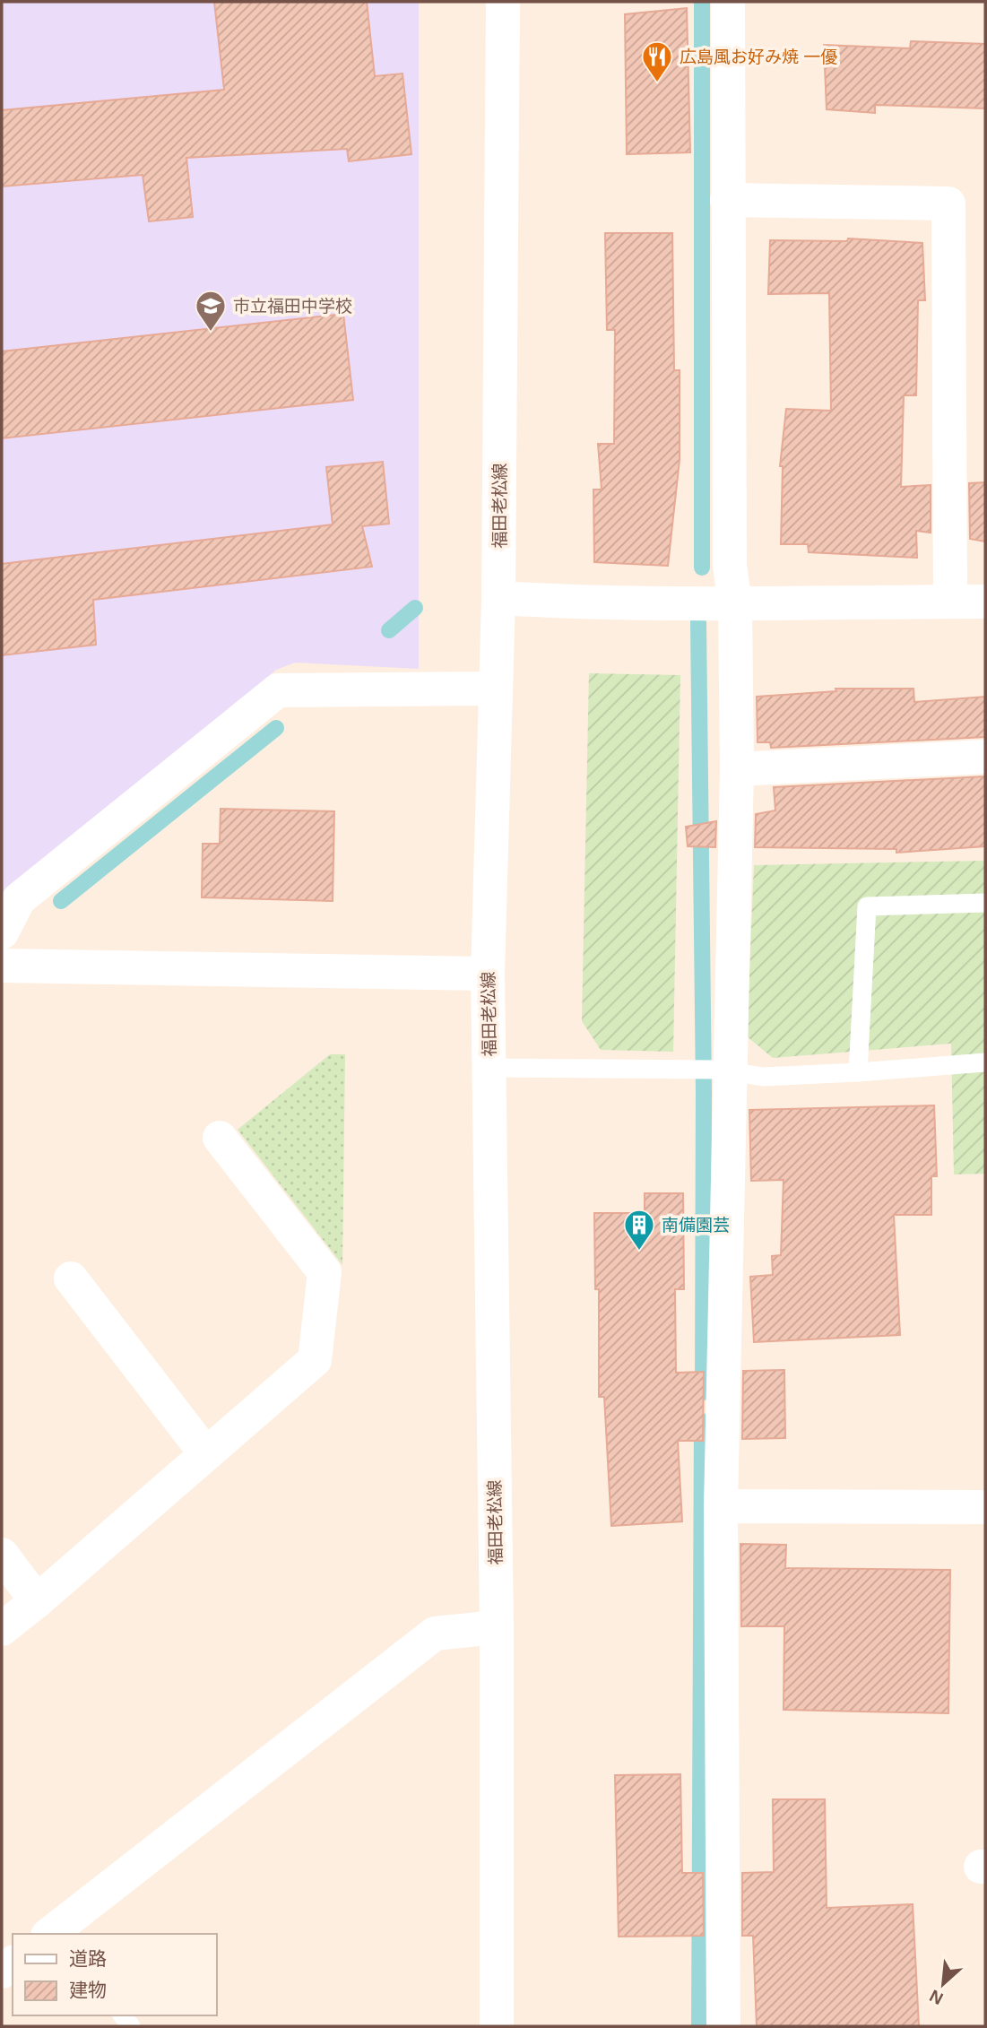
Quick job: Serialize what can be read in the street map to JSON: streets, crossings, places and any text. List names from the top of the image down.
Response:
{
  "streets": {
    "street": ["福田老松線"]
  },
  "places": {
    "restaurant": ["広島風お好み焼 一優"],
    "school or university": ["市立福田中学校"],
    "building": ["南備園芸"]
  },
  "legend": ["道路", "建物"],
  "north": "bottom left"
}
